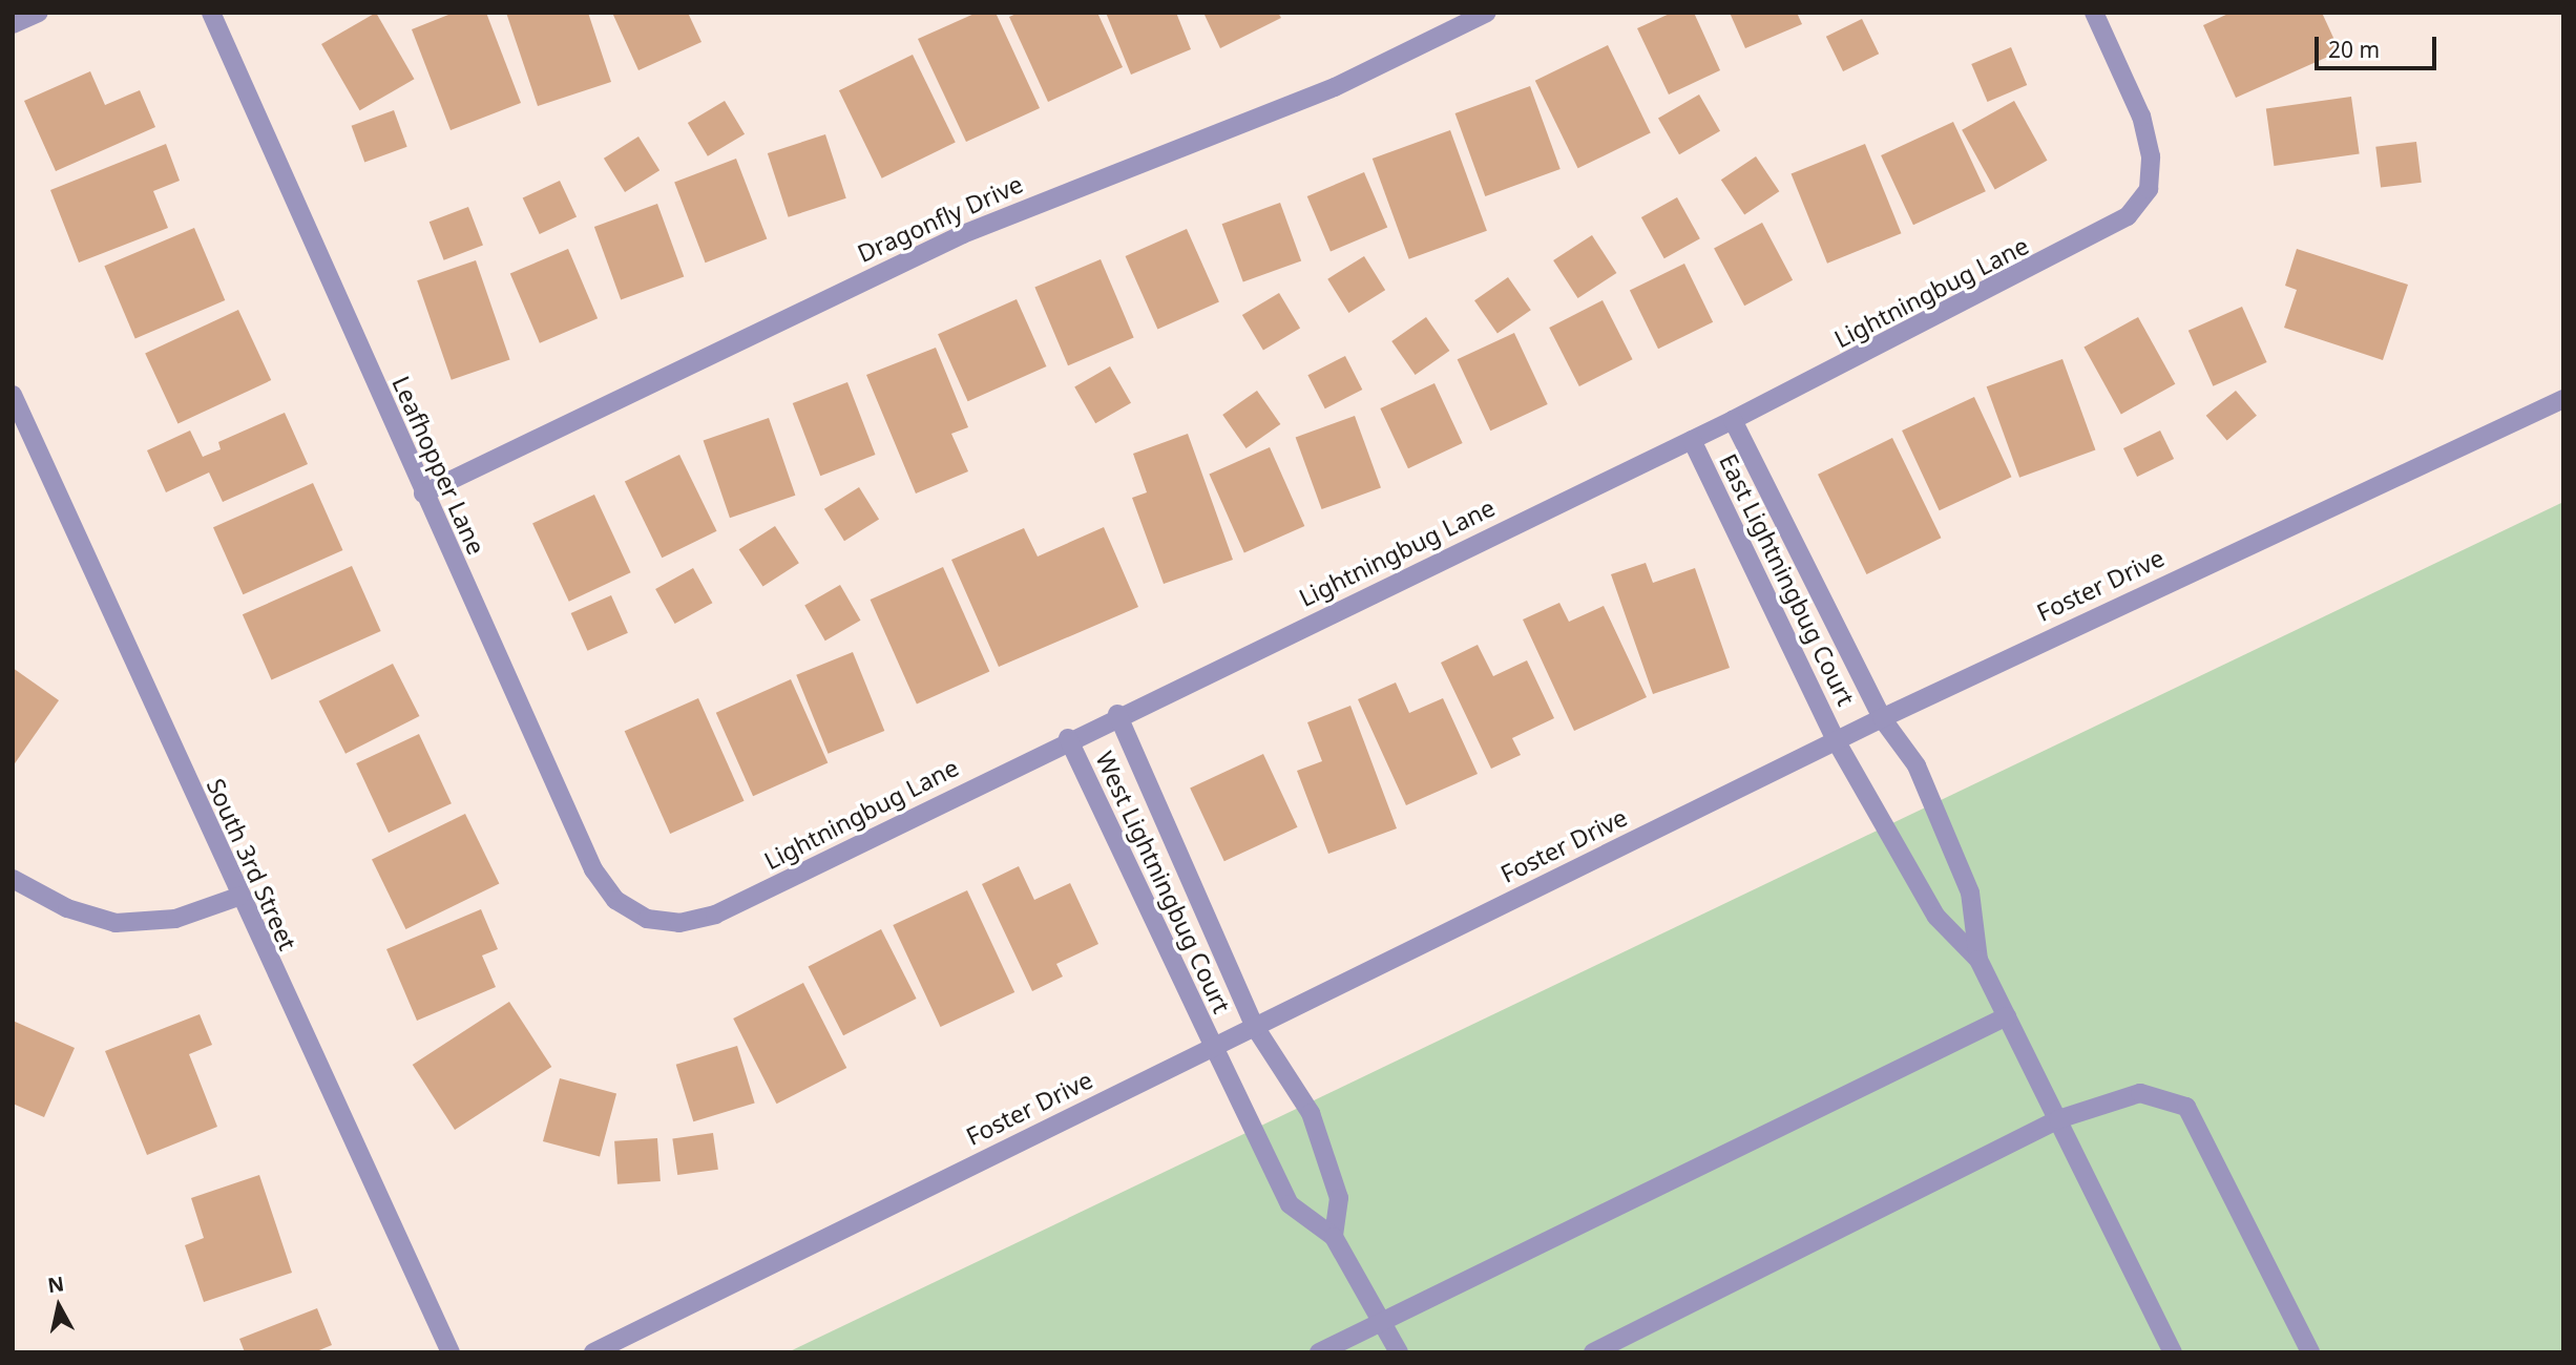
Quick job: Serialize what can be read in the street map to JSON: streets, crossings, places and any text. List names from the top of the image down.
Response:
{
  "streets": {
    "street": [
      "Dragonfly Drive",
      "Lightningbug Lane",
      "Leafhopper Lane",
      "East Lightningbug Court",
      "Foster Drive",
      "South 3rd Street",
      "West Lightningbug Court"
    ]
  },
  "crossings": [
    ["Dragonfly Drive", "Leafhopper Lane"],
    ["Lightningbug Lane", "Leafhopper Lane"],
    ["Lightningbug Lane", "East Lightningbug Court"],
    ["Lightningbug Lane", "West Lightningbug Court"],
    ["East Lightningbug Court", "Foster Drive"],
    ["Foster Drive", "West Lightningbug Court"]
  ],
  "scale_bar": "20 m",
  "north": "top"
}
